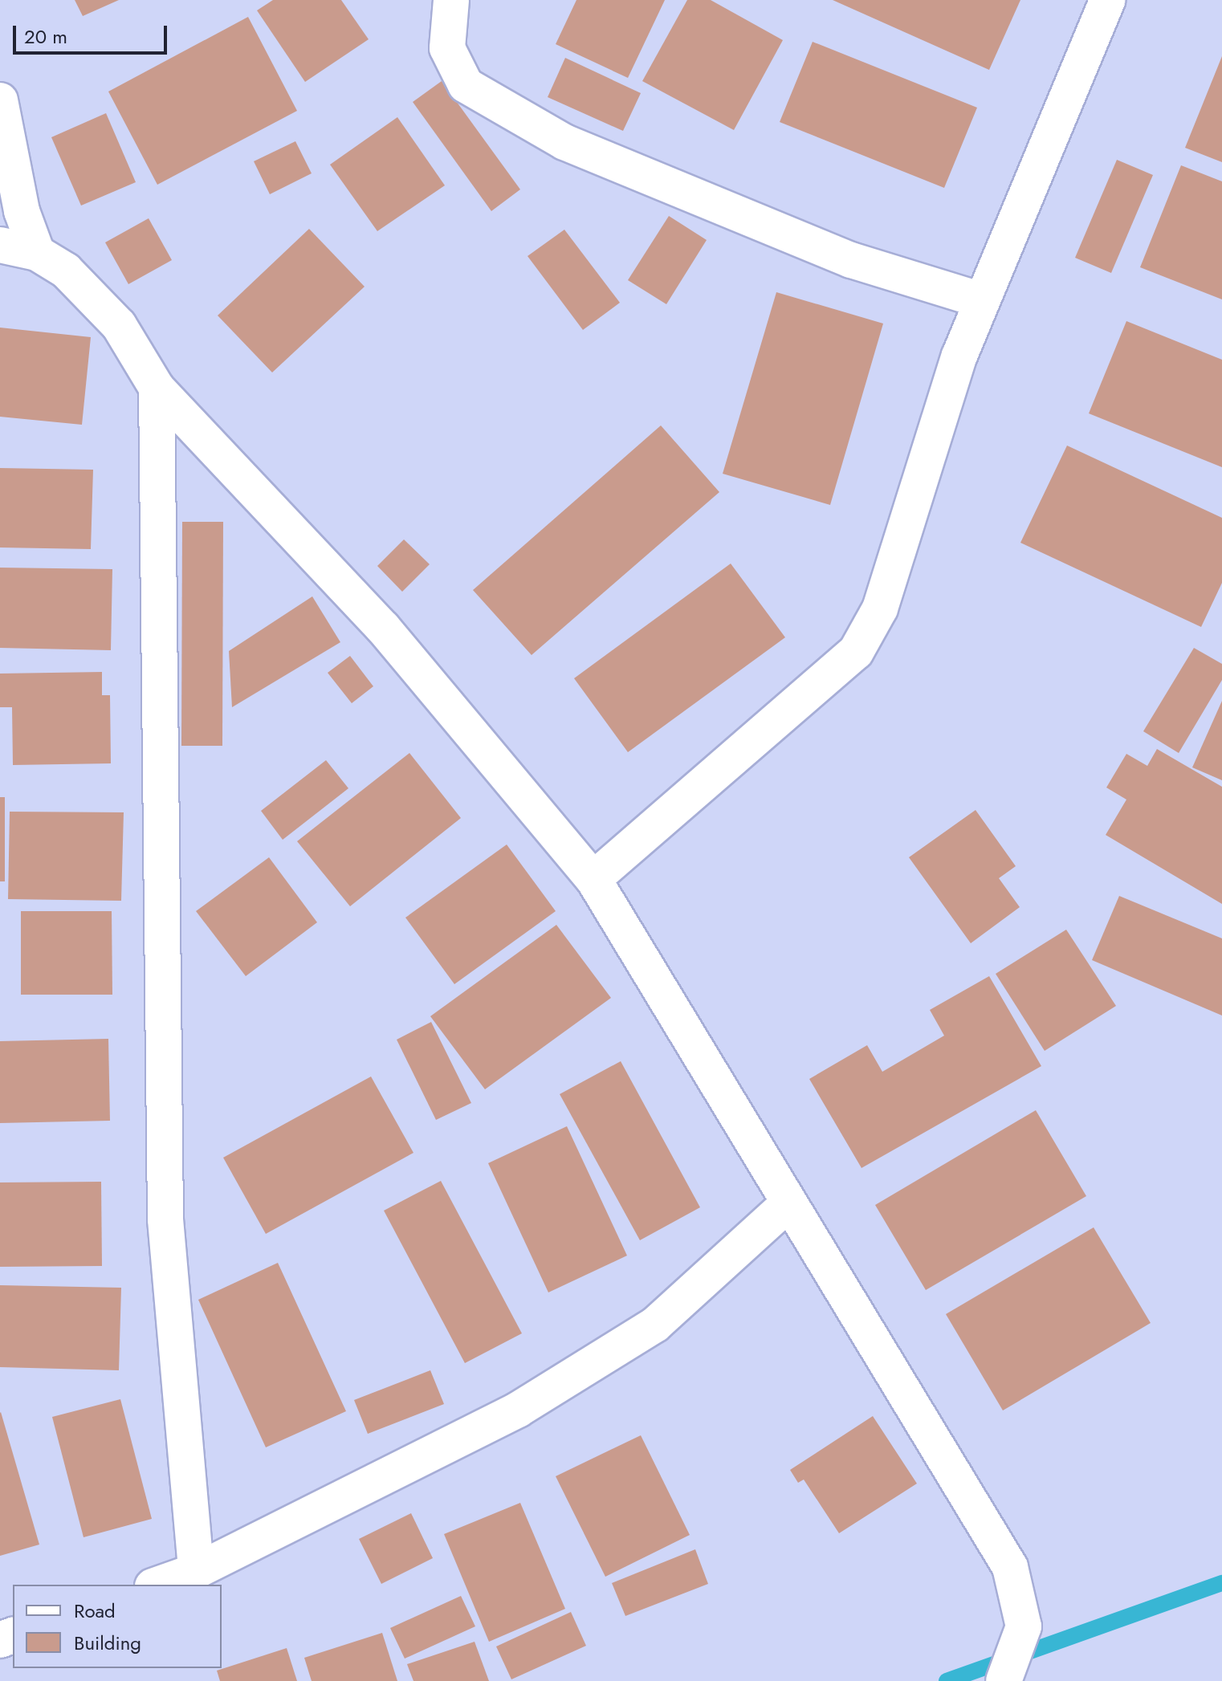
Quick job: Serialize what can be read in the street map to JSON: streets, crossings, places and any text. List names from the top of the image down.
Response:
{
  "legend": ["Road", "Building"],
  "scale_bar": "20 m"
}
